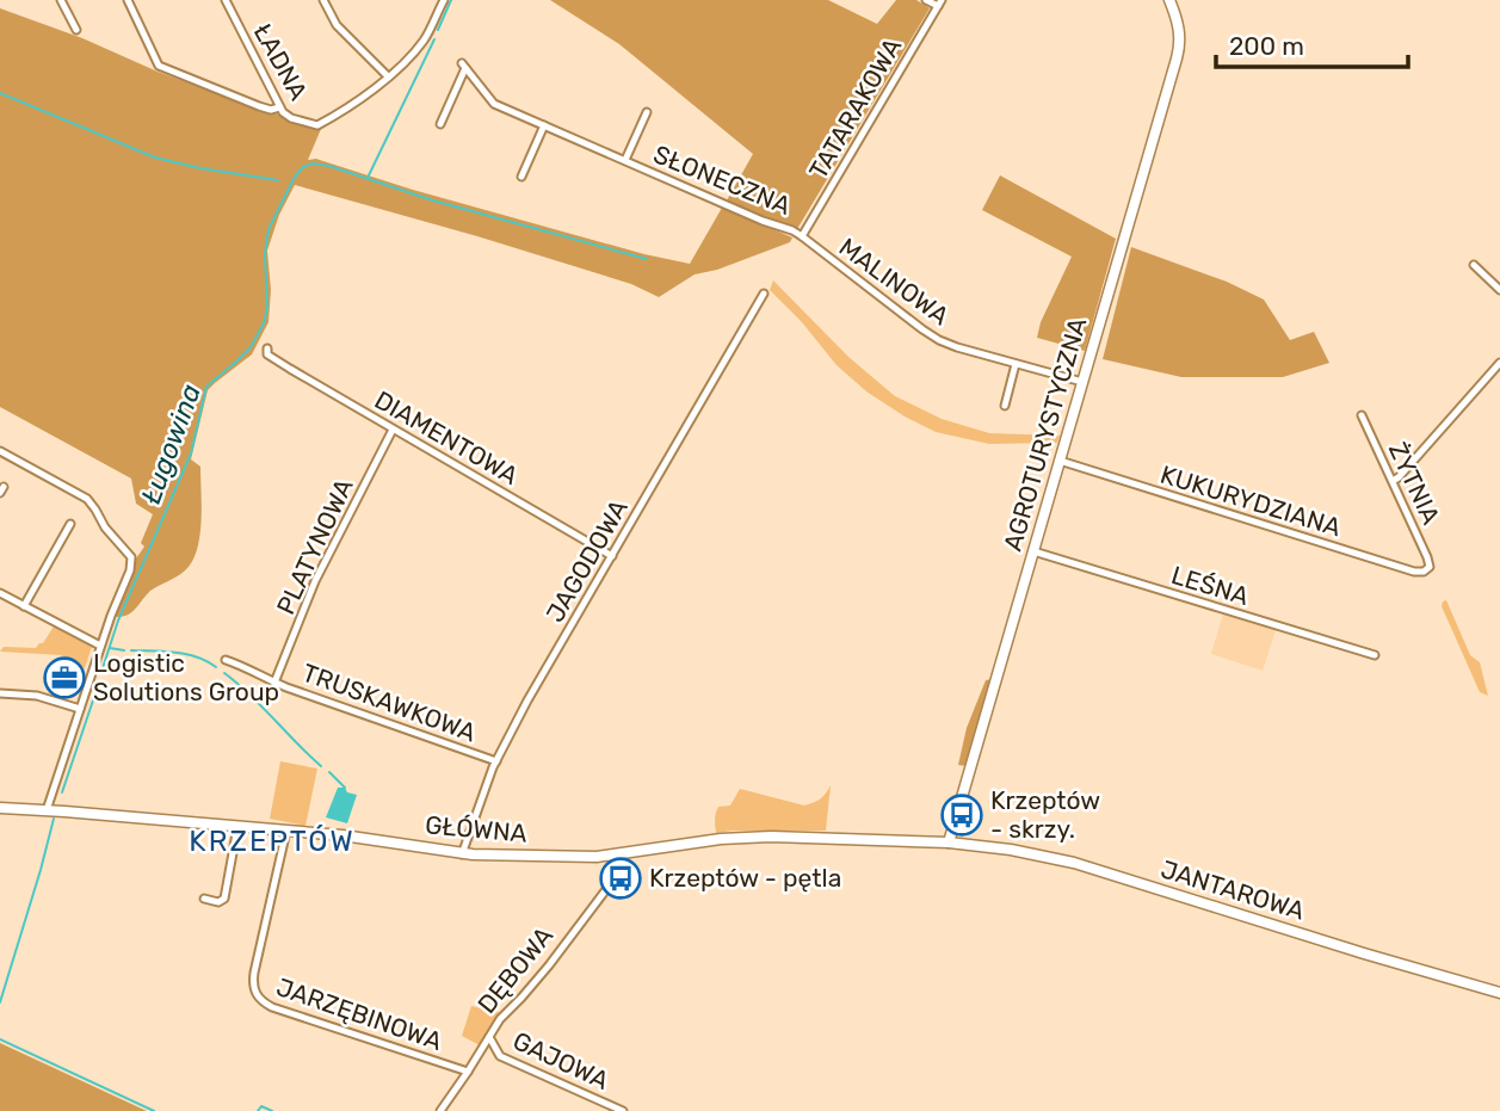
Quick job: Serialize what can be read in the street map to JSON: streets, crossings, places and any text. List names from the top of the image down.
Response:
{
  "streets": {
    "street": [
      "ŁADNA",
      "TATARAKOWA",
      "SŁONECZNA",
      "MALINOWA",
      "AGROTURYSTYCZNA",
      "DIAMENTOWA",
      "ŻYTNIA",
      "KUKURYDZIANA",
      "PLATYNOWA",
      "JAGODOWA",
      "LEŚNA",
      "TRUSKAWKOWA",
      "GŁÓWNA",
      "JANTAROWA",
      "DĘBOWA",
      "JARZĘBINOWA",
      "GAJOWA"
    ]
  },
  "crossings": [
    ["TATARAKOWA", "SŁONECZNA"],
    ["TATARAKOWA", "MALINOWA"],
    ["SŁONECZNA", "MALINOWA"],
    ["MALINOWA", "AGROTURYSTYCZNA"],
    ["AGROTURYSTYCZNA", "KUKURYDZIANA"],
    ["AGROTURYSTYCZNA", "LEŚNA"],
    ["AGROTURYSTYCZNA", "GŁÓWNA"],
    ["AGROTURYSTYCZNA", "JANTAROWA"],
    ["DIAMENTOWA", "PLATYNOWA"],
    ["DIAMENTOWA", "JAGODOWA"],
    ["ŻYTNIA", "KUKURYDZIANA"],
    ["PLATYNOWA", "TRUSKAWKOWA"],
    ["JAGODOWA", "TRUSKAWKOWA"],
    ["JAGODOWA", "GŁÓWNA"],
    ["GŁÓWNA", "JANTAROWA"],
    ["GŁÓWNA", "DĘBOWA"],
    ["GŁÓWNA", "JARZĘBINOWA"],
    ["DĘBOWA", "JARZĘBINOWA"],
    ["DĘBOWA", "GAJOWA"]
  ],
  "districts": ["KRZEPTÓW"],
  "water": ["Ługowina"],
  "places": {
    "office": ["Logistic Solutions Group"],
    "bus stop": ["Krzeptów - skrzy.", "Krzeptów - pętla"]
  },
  "scale_bar": "200 m"
}
